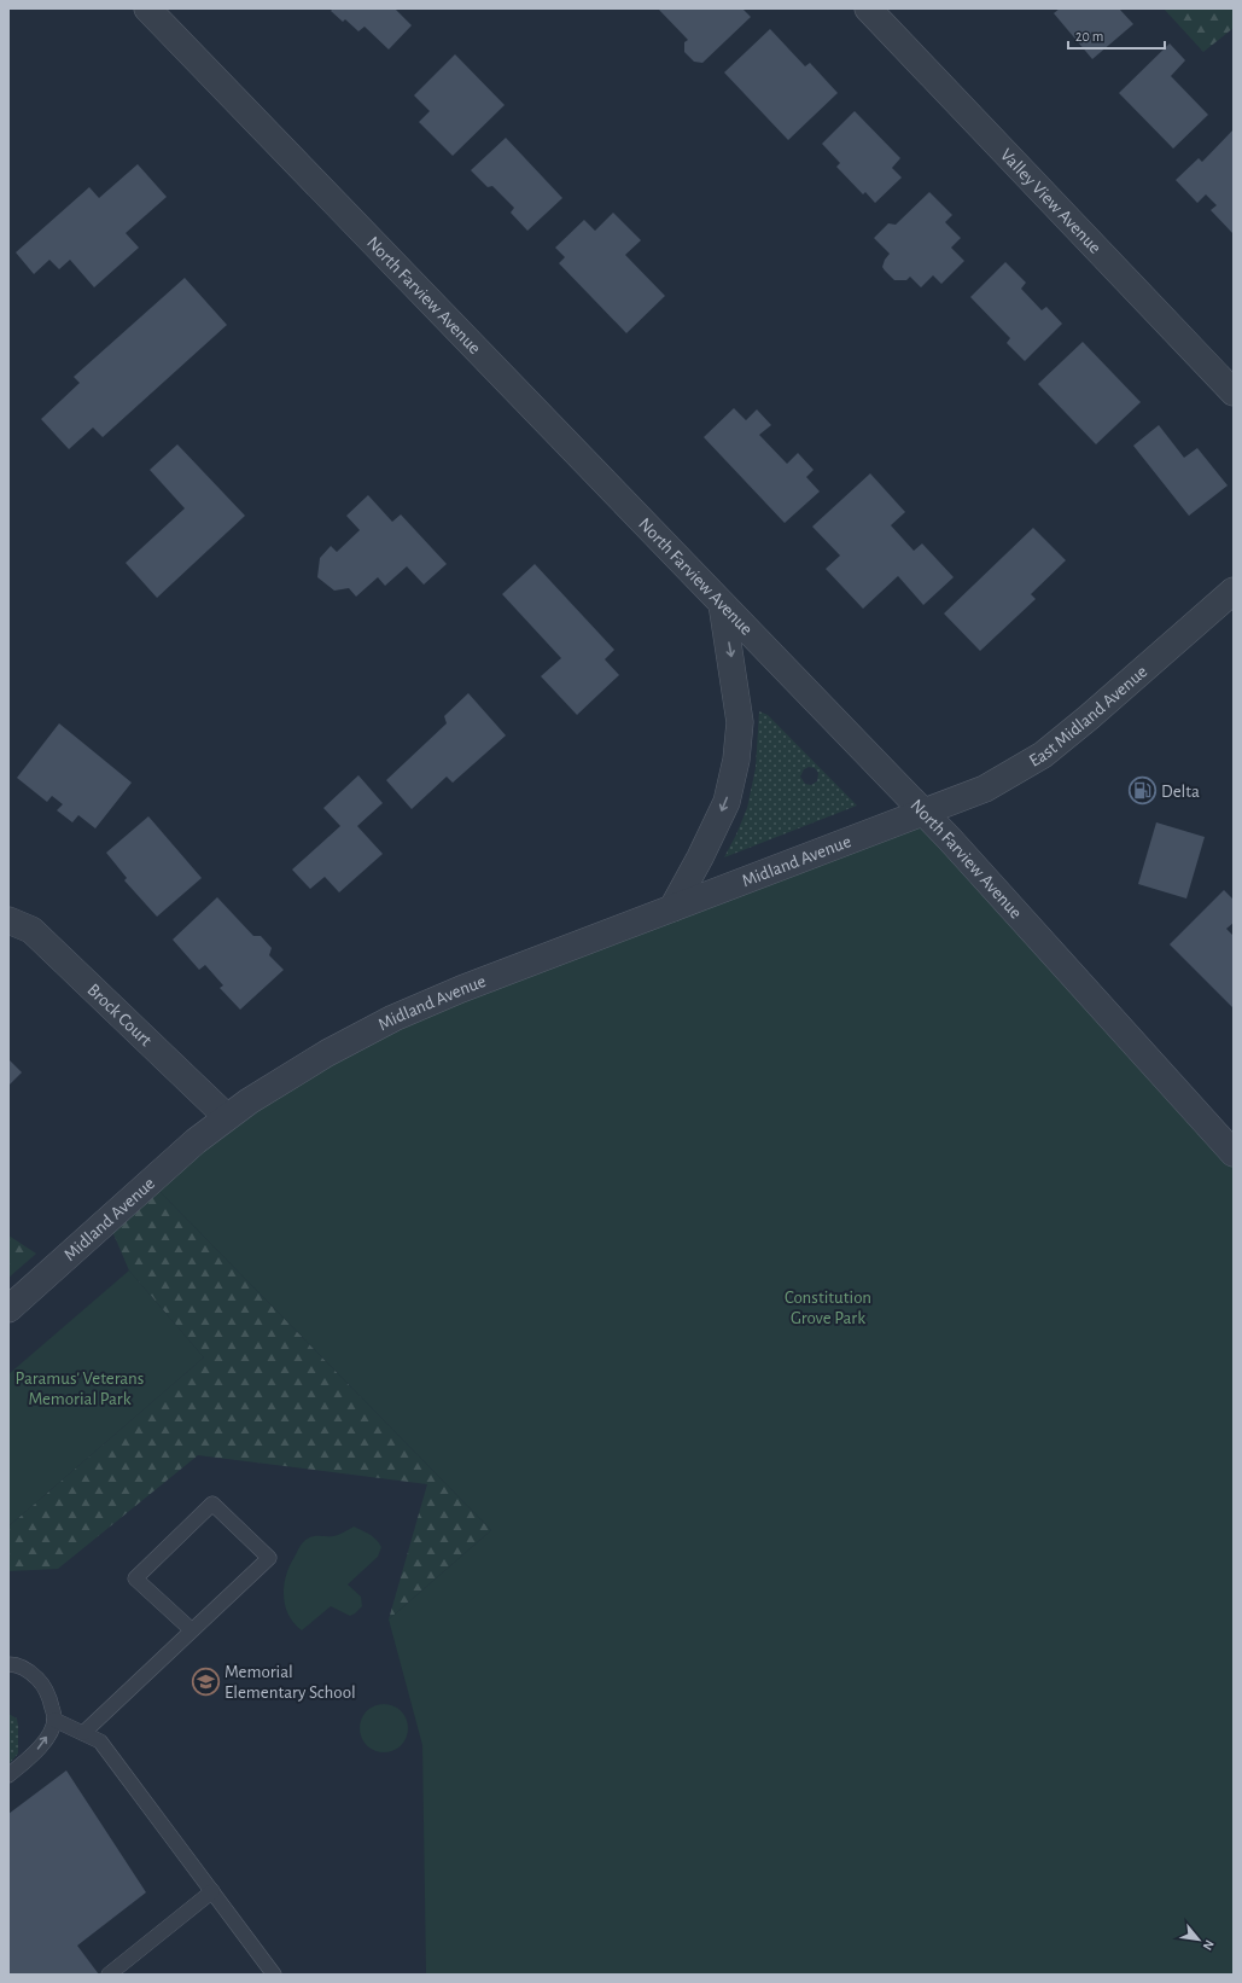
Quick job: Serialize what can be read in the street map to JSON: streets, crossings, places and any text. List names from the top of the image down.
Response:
{
  "streets": {
    "street": [
      "Valley View Avenue",
      "North Farview Avenue",
      "East Midland Avenue",
      "Midland Avenue",
      "Brock Court"
    ]
  },
  "crossings": [
    ["North Farview Avenue", "East Midland Avenue"],
    ["North Farview Avenue", "Midland Avenue"],
    ["East Midland Avenue", "Midland Avenue"],
    ["Midland Avenue", "Brock Court"]
  ],
  "parks": ["Constitution Grove Park", "Paramus' Veterans Memorial Park"],
  "places": {
    "fuel station": ["Delta"],
    "school or university": ["Memorial Elementary School"]
  },
  "scale_bar": "20 m",
  "north": "bottom right"
}
